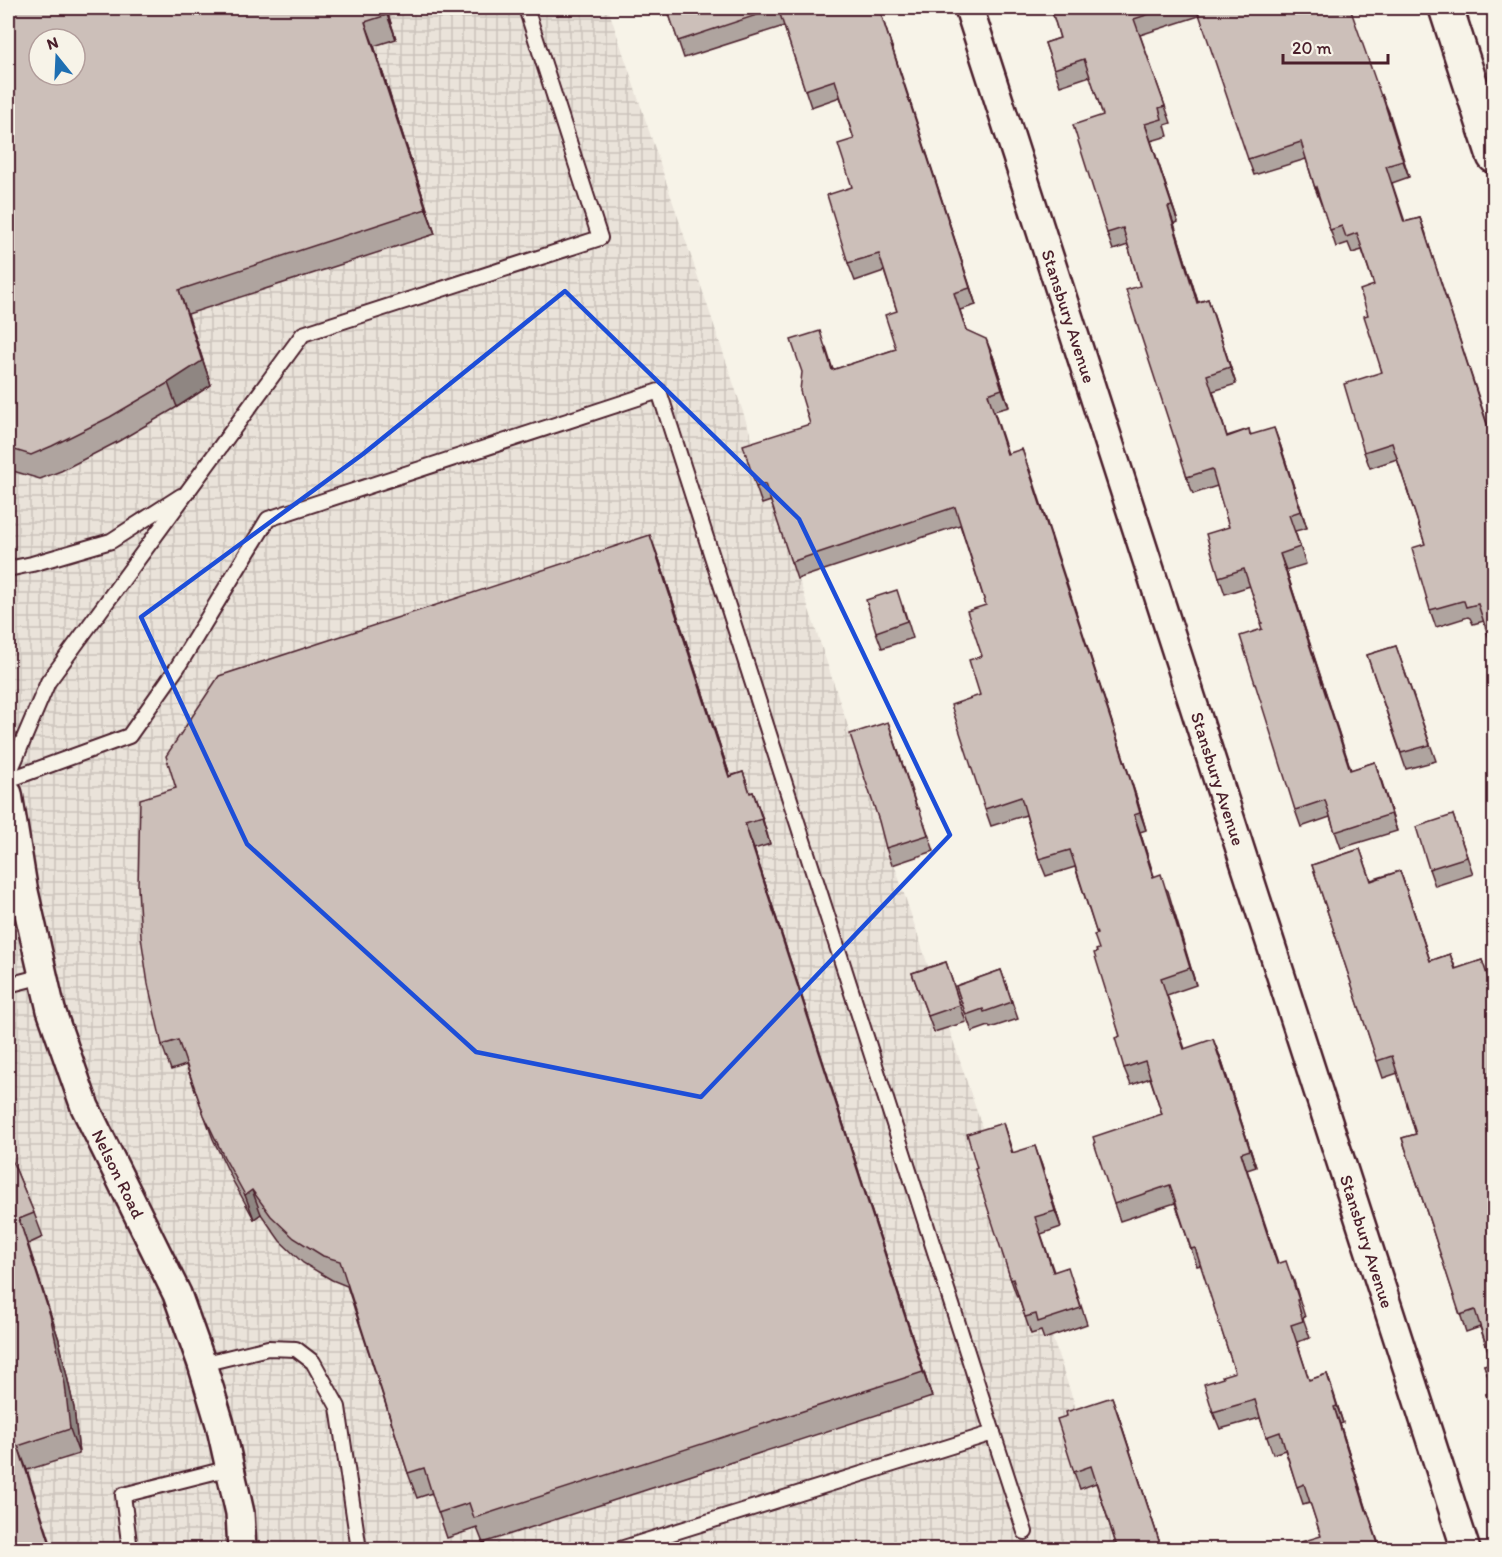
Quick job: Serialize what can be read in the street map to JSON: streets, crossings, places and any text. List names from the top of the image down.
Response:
{
  "streets": {
    "street": ["Stansbury Avenue", "Nelson Road"]
  },
  "scale_bar": "20 m",
  "north": "top"
}
